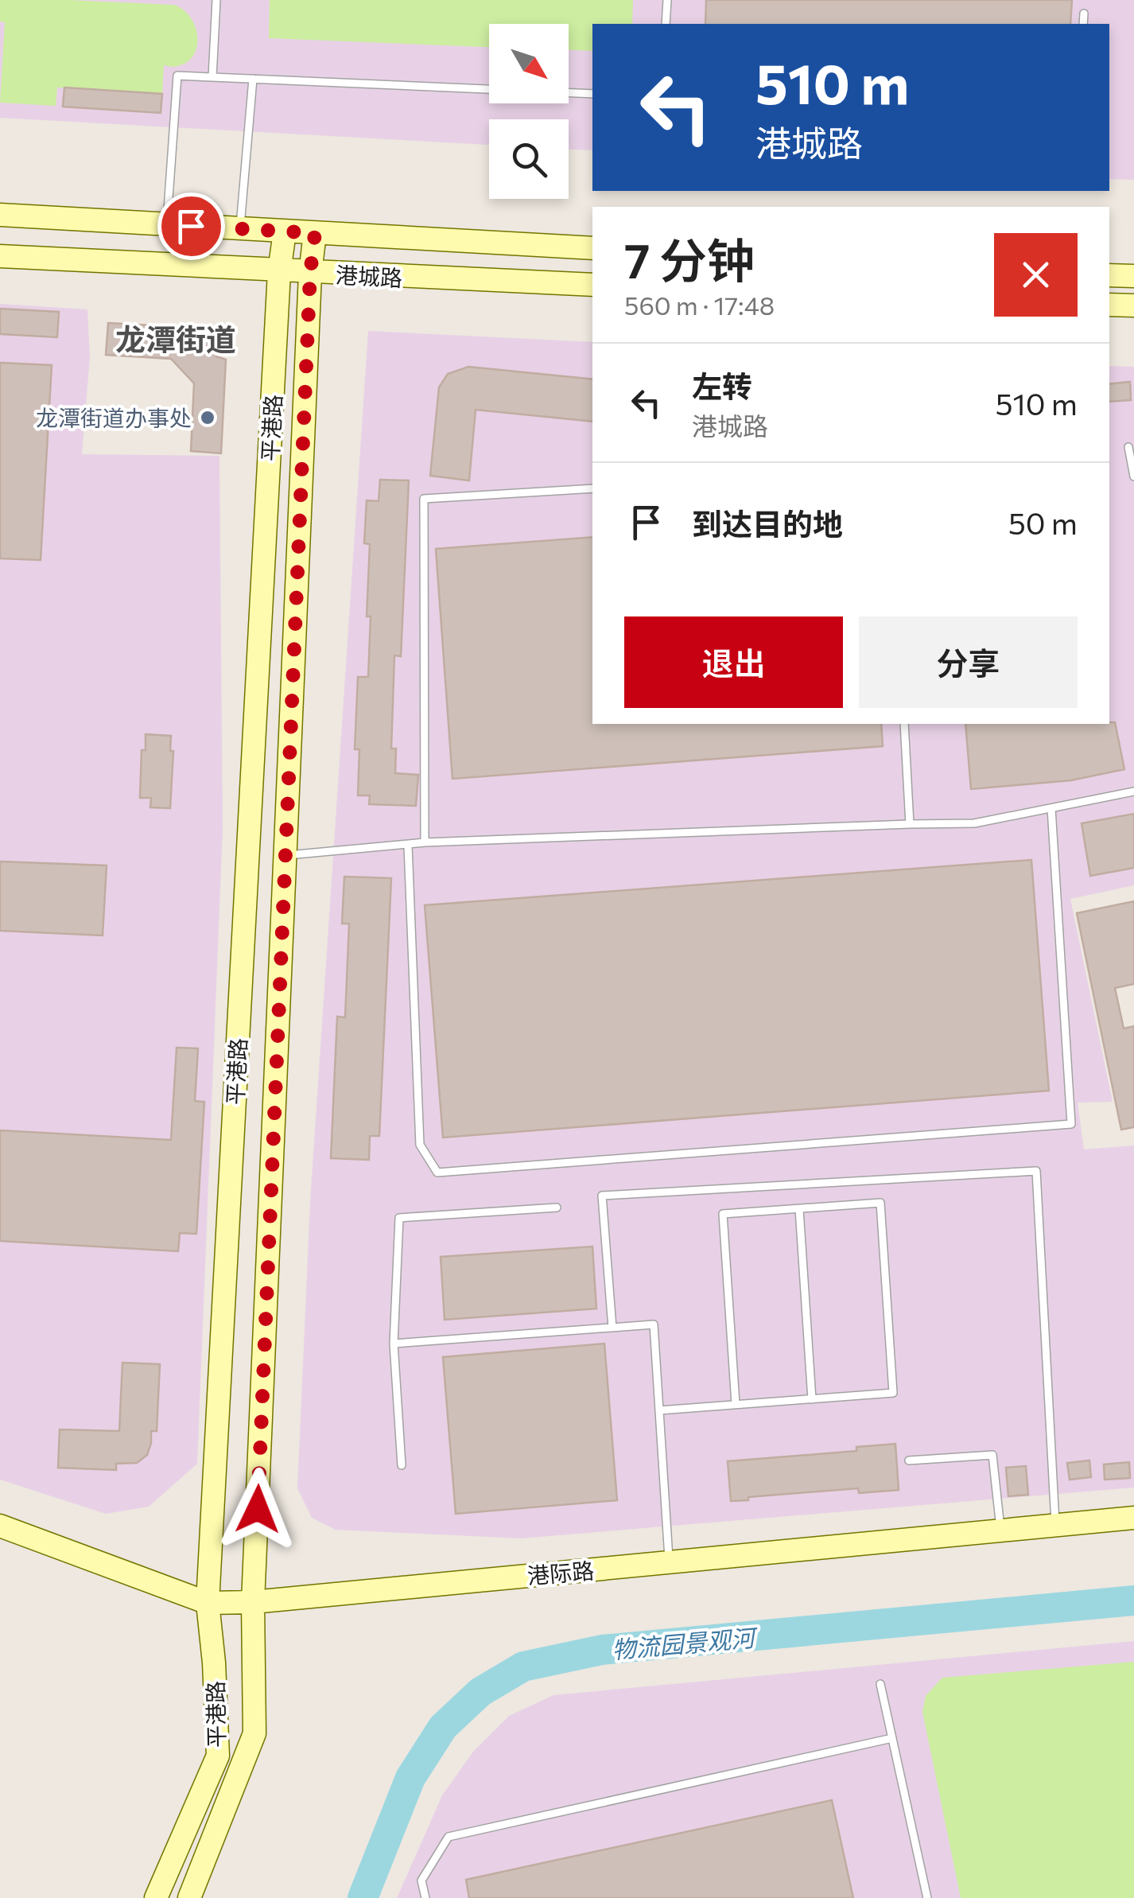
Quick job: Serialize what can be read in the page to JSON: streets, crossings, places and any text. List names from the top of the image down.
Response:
{
  "streets": {
    "street": ["港城路", "平港路", "港际路"]
  },
  "crossings": [
    ["港城路", "平港路"],
    ["平港路", "港际路"]
  ],
  "districts": ["龙潭街道"],
  "water": ["物流园景观河"],
  "places": ["龙潭街道办事处"],
  "north": "bottom right",
  "page": {
    "turn": ["510 m", "港城路"],
    "heading": ["7 分钟", "560 m · 17:48"],
    "list": [
      {
        "name": "左转",
        "note": "港城路",
        "value": "510 m"
      },
      {
        "name": "到达目的地",
        "value": "50 m"
      }
    ],
    "buttons": ["退出", "分享"]
  }
}
